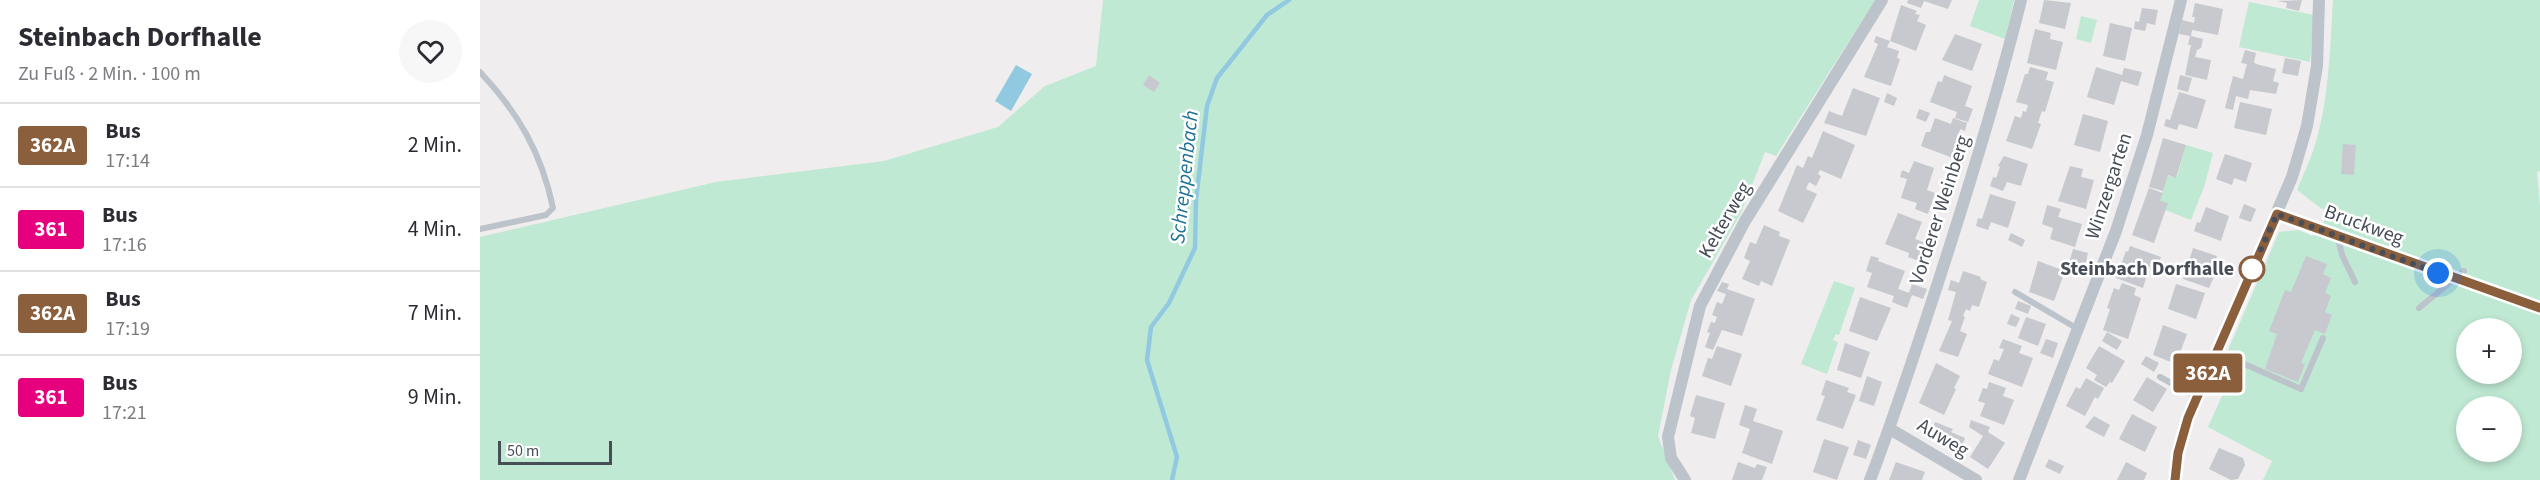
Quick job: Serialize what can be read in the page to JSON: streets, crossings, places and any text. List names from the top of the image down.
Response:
{
  "streets": {
    "street": [
      "Winzergarten",
      "Vorderer Weinberg",
      "Kelterweg",
      "Bruckweg",
      "Auweg"
    ]
  },
  "crossings": [
    ["Vorderer Weinberg", "Auweg"]
  ],
  "water": ["Schreppenbach"],
  "places": ["Steinbach Dorfhalle"],
  "lines": ["bus line 362A"],
  "scale_bar": "50 m",
  "page": {
    "heading": ["Steinbach Dorfhalle", "Zu Fuß · 2 Min. · 100 m"],
    "on_map": "362A",
    "list": [
      {
        "mark": "362A",
        "name": "Bus",
        "note": "17:14",
        "value": "2 Min."
      },
      {
        "mark": "361",
        "name": "Bus",
        "note": "17:16",
        "value": "4 Min."
      },
      {
        "mark": "362A",
        "name": "Bus",
        "note": "17:19",
        "value": "7 Min."
      },
      {
        "mark": "361",
        "name": "Bus",
        "note": "17:21",
        "value": "9 Min."
      }
    ],
    "map_buttons": ["+", "−"],
    "scale": "50 m"
  }
}
